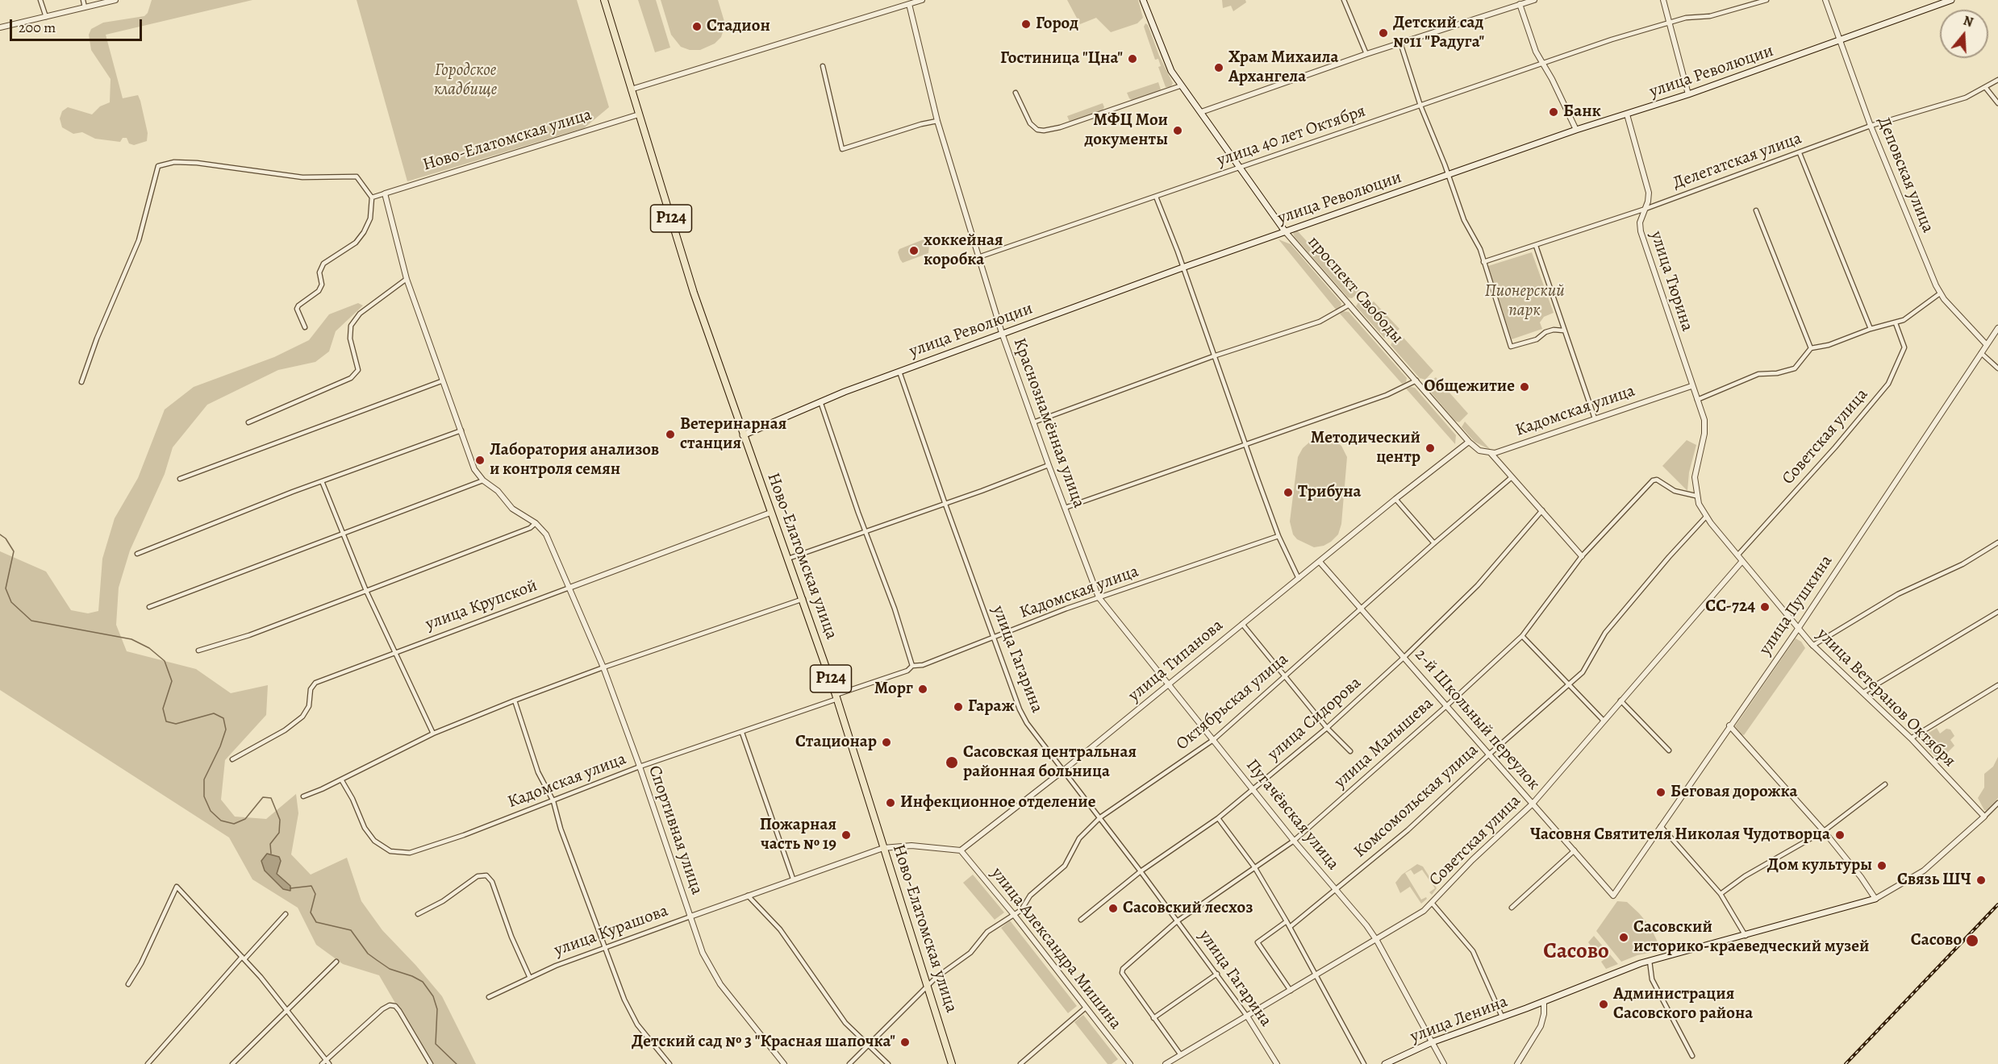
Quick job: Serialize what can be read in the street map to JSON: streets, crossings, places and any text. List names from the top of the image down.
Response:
{
  "streets": {
    "main road": [
      "улица Революции",
      "Ново-Елатомская улица",
      "Р124",
      "проспект Свободы",
      "улица Ленина"
    ],
    "street": [
      "улица 40 лет Октября",
      "Делегатская улица",
      "Деповская улица",
      "улица Тюрина",
      "Кадомская улица",
      "Краснознамённая улица",
      "Советская улица",
      "улица Крупской",
      "улица Пушкина",
      "улица Гагарина",
      "улица Типанова",
      "улица Ветеранов Октября",
      "Октябрьская улица",
      "улица Сидорова",
      "2-й Школьный переулок",
      "улица Малышева",
      "Комсомольская улица",
      "Пугачёвская улица",
      "Спортивная улица",
      "улица Курашова",
      "улица Александра Мишина"
    ]
  },
  "crossings": [
    ["улица Революции", "Ново-Елатомская улица"],
    ["улица Революции", "Деповская улица"],
    ["улица Революции", "улица Тюрина"],
    ["улица Революции", "проспект Свободы"],
    ["улица Революции", "Краснознамённая улица"],
    ["улица Революции", "улица Гагарина"],
    ["улица 40 лет Октября", "проспект Свободы"],
    ["улица 40 лет Октября", "Краснознамённая улица"],
    ["Ново-Елатомская улица", "Кадомская улица"],
    ["Ново-Елатомская улица", "улица Крупской"],
    ["Ново-Елатомская улица", "Октябрьская улица"],
    ["Ново-Елатомская улица", "улица Курашова"],
    ["Делегатская улица", "Деповская улица"],
    ["Делегатская улица", "улица Тюрина"],
    ["Деповская улица", "улица Пушкина"],
    ["улица Тюрина", "Кадомская улица"],
    ["улица Тюрина", "улица Ветеранов Октября"],
    ["улица Тюрина", "улица Малышева"],
    ["проспект Свободы", "улица Типанова"],
    ["Кадомская улица", "Краснознамённая улица"],
    ["Кадомская улица", "улица Гагарина"],
    ["Кадомская улица", "Пугачёвская улица"],
    ["Кадомская улица", "Спортивная улица"],
    ["Краснознамённая улица", "Пугачёвская улица"],
    ["Советская улица", "улица Гагарина"],
    ["Советская улица", "улица Ветеранов Октября"],
    ["Советская улица", "2-й Школьный переулок"],
    ["Советская улица", "Пугачёвская улица"],
    ["улица Крупской", "Спортивная улица"],
    ["улица Пушкина", "улица Ветеранов Октября"],
    ["улица Пушкина", "2-й Школьный переулок"],
    ["улица Гагарина", "улица Типанова"],
    ["улица Гагарина", "Октябрьская улица"],
    ["улица Гагарина", "улица Сидорова"],
    ["улица Гагарина", "улица Малышева"],
    ["улица Типанова", "2-й Школьный переулок"],
    ["улица Типанова", "Пугачёвская улица"],
    ["улица Типанова", "улица Александра Мишина"],
    ["улица Ветеранов Октября", "улица Малышева"],
    ["улица Ветеранов Октября", "Комсомольская улица"],
    ["Октябрьская улица", "2-й Школьный переулок"],
    ["Октябрьская улица", "Пугачёвская улица"],
    ["Октябрьская улица", "улица Александра Мишина"],
    ["улица Сидорова", "2-й Школьный переулок"],
    ["улица Сидорова", "Пугачёвская улица"],
    ["2-й Школьный переулок", "улица Малышева"],
    ["2-й Школьный переулок", "Комсомольская улица"],
    ["улица Малышева", "Пугачёвская улица"],
    ["Комсомольская улица", "Пугачёвская улица"],
    ["Пугачёвская улица", "улица Ленина"],
    ["Спортивная улица", "улица Курашова"]
  ],
  "districts": ["Сасово"],
  "parks": ["Городское кладбище", "Пионерский парк"],
  "places": [
    "Город",
    "Стадион",
    "Детский сад №11 \"Радуга\"",
    "Гостиница \"Цна\"",
    "Храм Михаила Архангела",
    "Банк",
    "МФЦ Мои документы",
    "хоккейная коробка",
    "Общежитие",
    "Ветеринарная станция",
    "Методический центр",
    "Лаборатория анализов и контроля семян",
    "Трибуна",
    "СС-724",
    "Морг",
    "Гараж",
    "Стационар",
    "Сасовская центральная районная больница",
    "Беговая дорожка",
    "Инфекционное отделение",
    "Пожарная часть № 19",
    "Часовня Святителя Николая Чудотворца",
    "Дом культуры",
    "Связь ШЧ",
    "Сасовский лесхоз",
    "Сасовский историко-краеведческий музей",
    "Сасово",
    "Администрация Сасовского района",
    "Детский сад № 3 \"Красная шапочка\""
  ],
  "scale_bar": "200 m",
  "north": "top"
}
